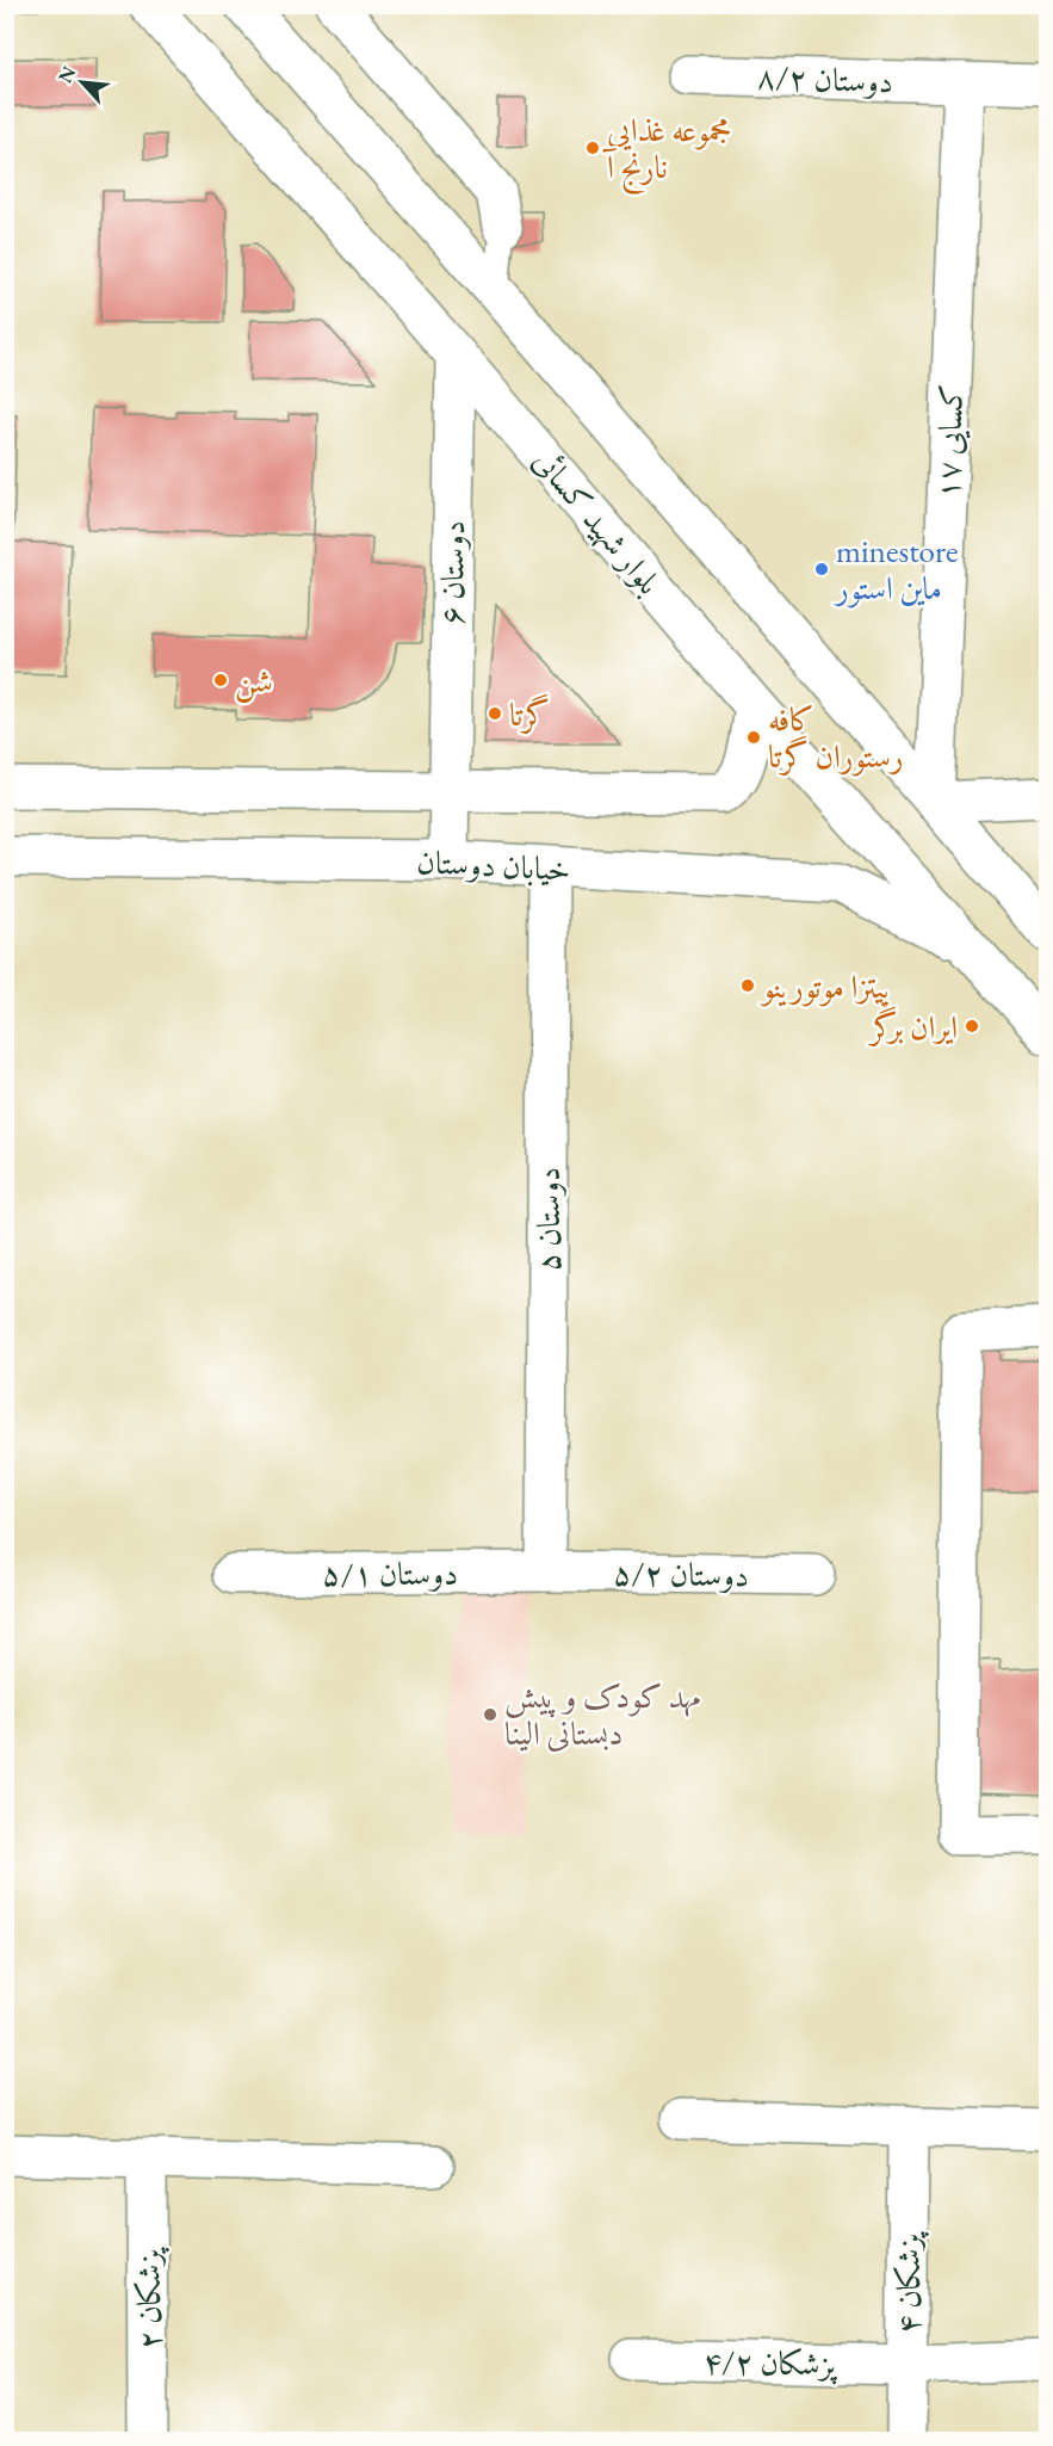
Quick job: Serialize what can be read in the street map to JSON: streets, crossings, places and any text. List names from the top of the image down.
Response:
{
  "streets": {
    "street": [
      "۸/۲ دوستان",
      "۱۷ کسایی",
      "بلوار شهید کسائی",
      "۶ دوستان",
      "خیابان دوستان",
      "۵ دوستان",
      "۵/۱ دوستان",
      "۵/۲ دوستان",
      "۴ پزشکان",
      "۲ پزشکان",
      "۴/۲ پزشکان"
    ]
  },
  "crossings": [
    ["۸/۲ دوستان", "۱۷ کسایی"],
    ["بلوار شهید کسائی", "۶ دوستان"],
    ["بلوار شهید کسائی", "خیابان دوستان"],
    ["۶ دوستان", "خیابان دوستان"],
    ["خیابان دوستان", "۵ دوستان"],
    ["۵ دوستان", "۵/۱ دوستان"],
    ["۵ دوستان", "۵/۲ دوستان"],
    ["۵/۱ دوستان", "۵/۲ دوستان"],
    ["۴ پزشکان", "۴/۲ پزشکان"]
  ],
  "places": [
    "مجموعه غذایی نارنج آ",
    "minestore ماین استور",
    "شن",
    "گرتا",
    "کافه رستوران گرتا",
    "پیتزا موتورینو",
    "ایران برگر",
    "مهد کودک و پیش دبستانی الینا"
  ],
  "north": "top left"
}
